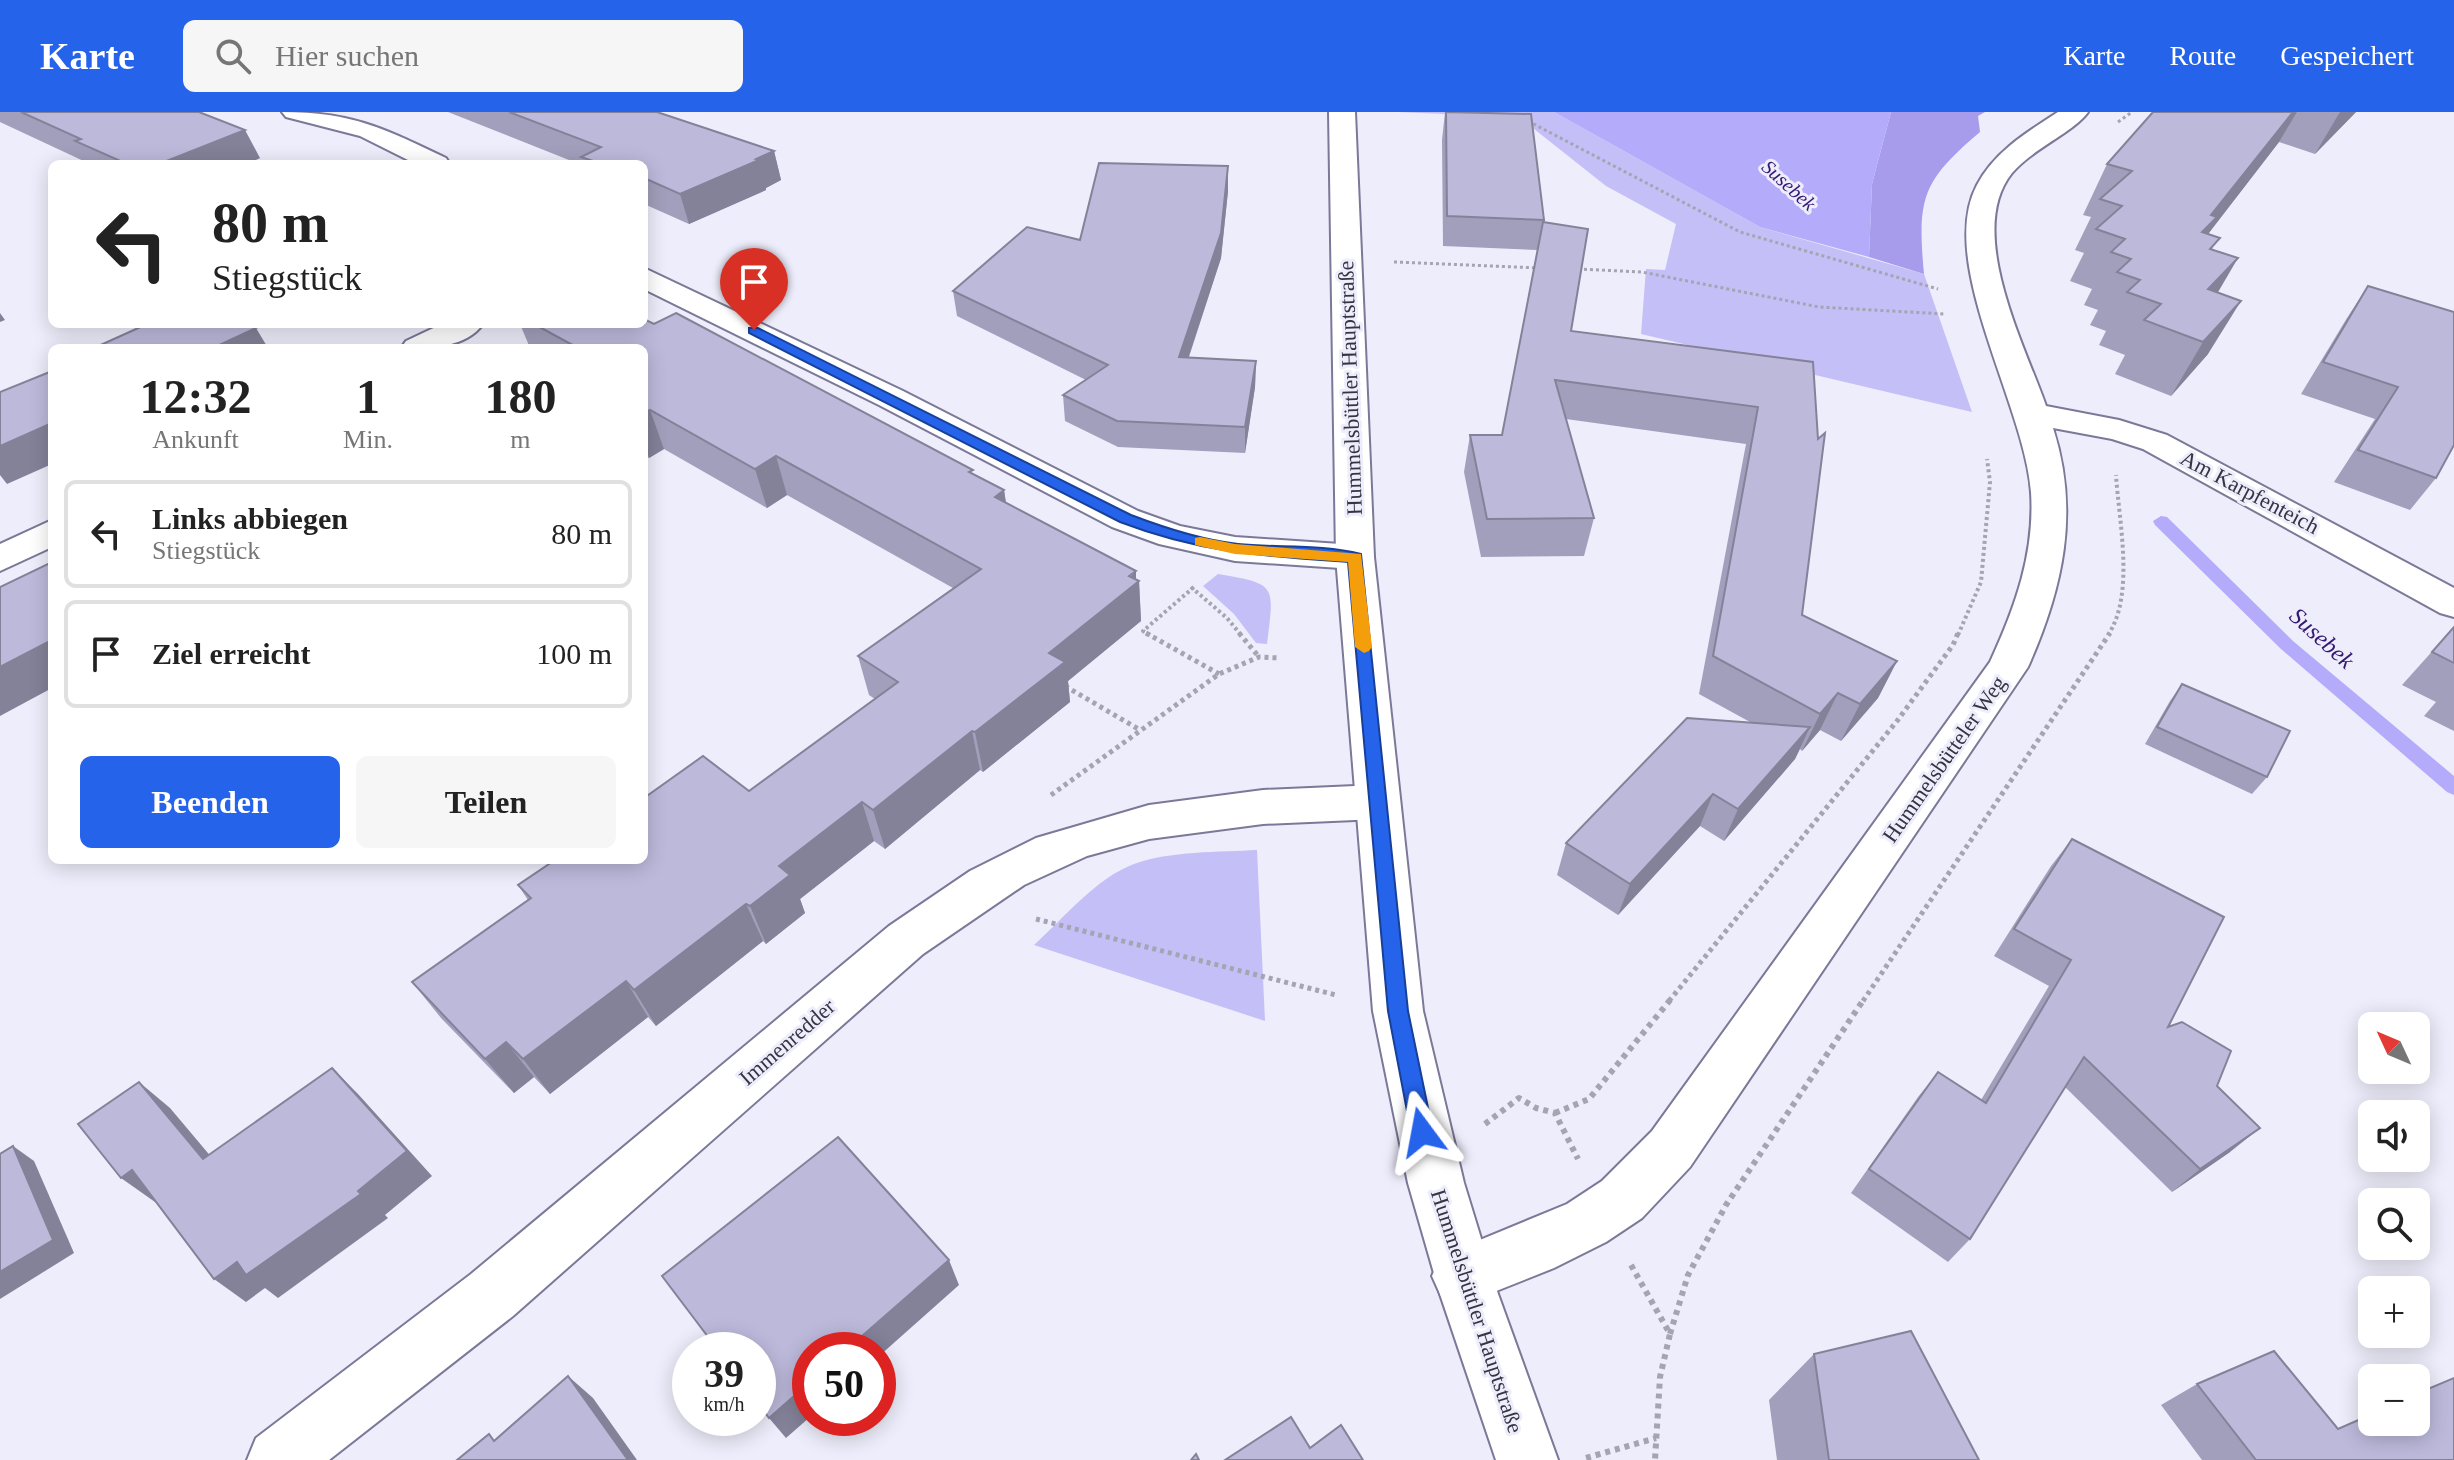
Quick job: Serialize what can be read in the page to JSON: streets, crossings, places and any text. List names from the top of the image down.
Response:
{
  "streets": {
    "street": [
      "Hummelsbüttler Hauptstraße",
      "Am Karpfenteich",
      "Hummelsbütteler Weg",
      "Immenredder"
    ]
  },
  "crossings": [
    ["Hummelsbüttler Hauptstraße", "Hummelsbütteler Weg"],
    ["Hummelsbüttler Hauptstraße", "Immenredder"],
    ["Am Karpfenteich", "Hummelsbütteler Weg"]
  ],
  "water": ["Susebek"],
  "north": "top left",
  "page": {
    "header": "Karte",
    "search": "Hier suchen",
    "nav": ["Karte", "Route", "Gespeichert"],
    "turn": ["80 m", "Stiegstück"],
    "eta": [
      "12:32",
      "Ankunft",
      "1",
      "Min.",
      "180",
      "m"
    ],
    "list": [
      {
        "name": "Links abbiegen",
        "note": "Stiegstück",
        "value": "80 m"
      },
      {
        "name": "Ziel erreicht",
        "value": "100 m"
      }
    ],
    "buttons": ["Beenden", "Teilen"],
    "map_buttons": ["+", "−"],
    "speed": "39 km/h",
    "limit": "50"
  }
}
